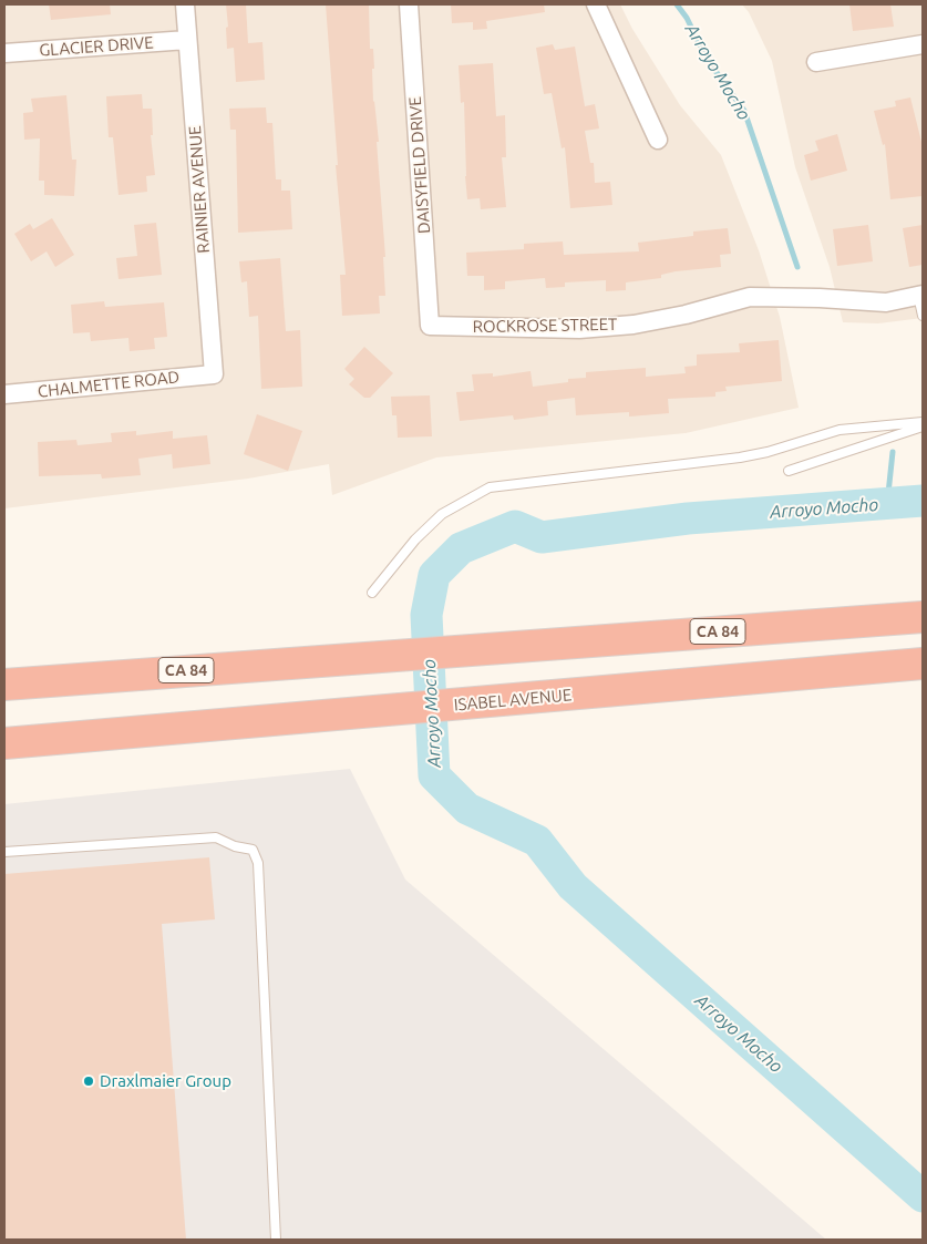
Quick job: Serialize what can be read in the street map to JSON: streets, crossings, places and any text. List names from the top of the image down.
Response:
{
  "streets": {
    "highway": ["CA 84", "ISABEL AVENUE"],
    "street": [
      "GLACIER DRIVE",
      "DAISYFIELD DRIVE",
      "RAINIER AVENUE",
      "ROCKROSE STREET",
      "CHALMETTE ROAD"
    ]
  },
  "crossings": [
    ["GLACIER DRIVE", "RAINIER AVENUE"],
    ["DAISYFIELD DRIVE", "ROCKROSE STREET"],
    ["RAINIER AVENUE", "CHALMETTE ROAD"]
  ],
  "water": ["Arroyo Mocho"],
  "places": ["Draxlmaier Group"]
}
